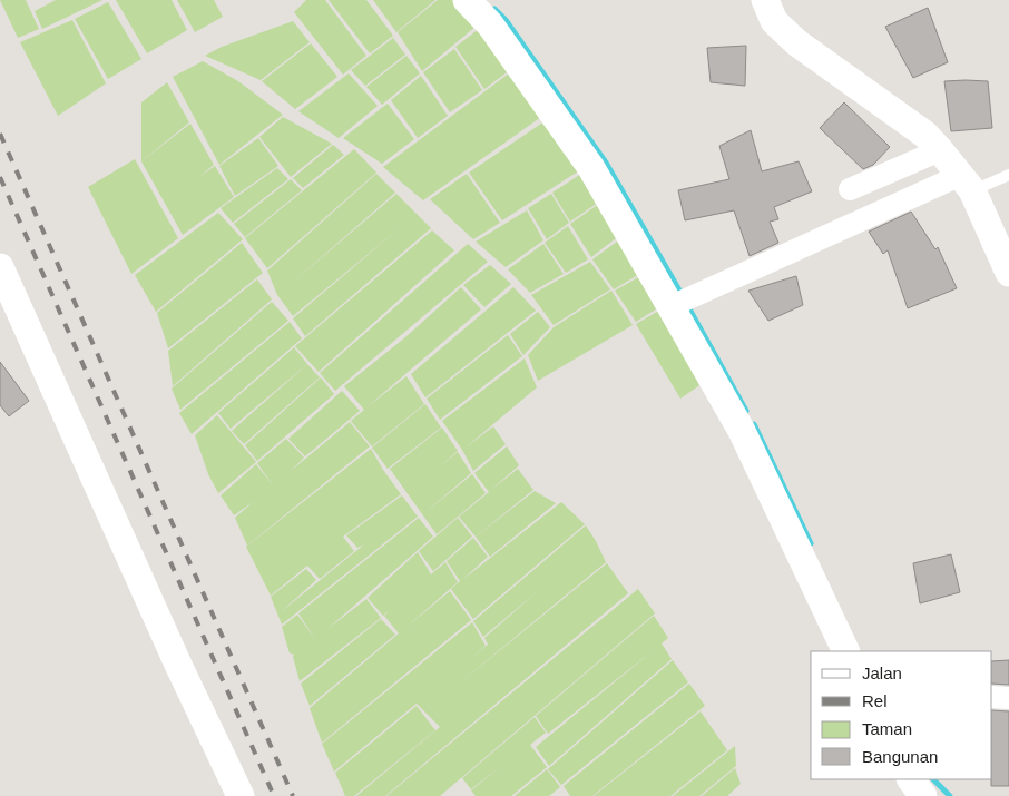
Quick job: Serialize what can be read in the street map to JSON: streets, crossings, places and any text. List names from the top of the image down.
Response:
{
  "legend": [
    "Jalan",
    "Rel",
    "Taman",
    "Bangunan"
  ]
}
